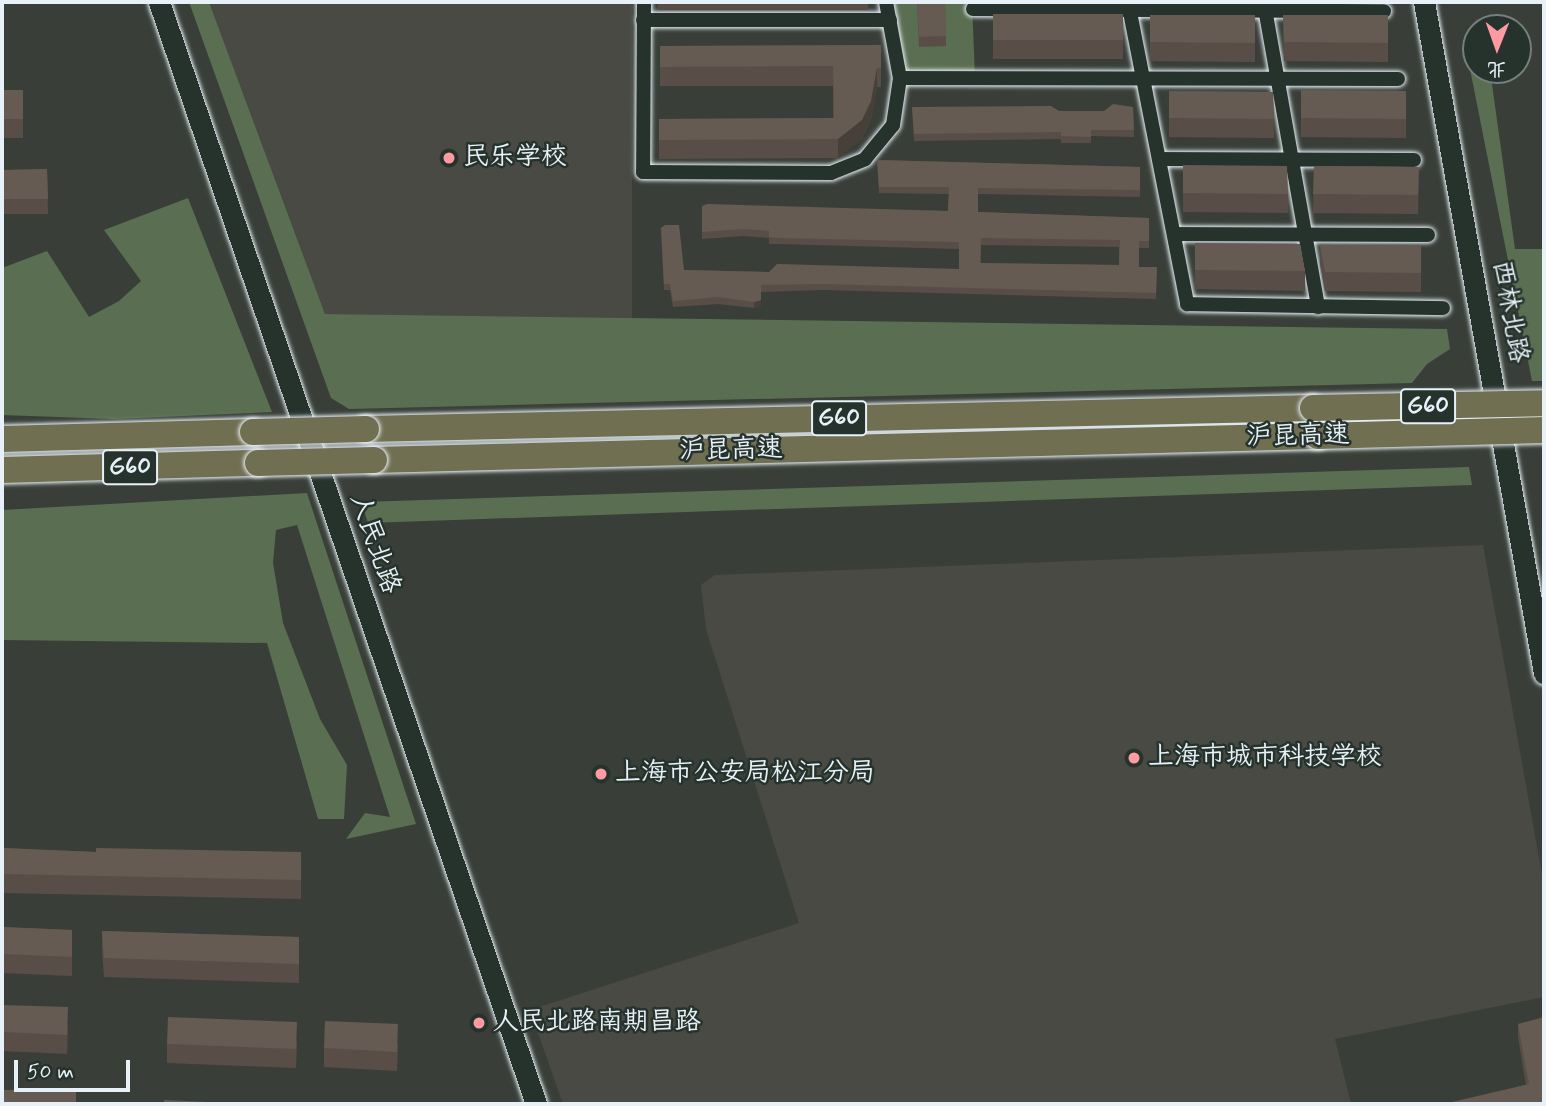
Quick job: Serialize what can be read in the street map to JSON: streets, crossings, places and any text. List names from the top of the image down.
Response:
{
  "streets": {
    "highway": ["G60", "沪昆高速"],
    "main road": ["西林北路", "人民北路"]
  },
  "places": [
    "民乐学校",
    "上海市城市科技学校",
    "上海市公安局松江分局",
    "人民北路南期昌路"
  ],
  "scale_bar": "50 m",
  "north": "bottom"
}
